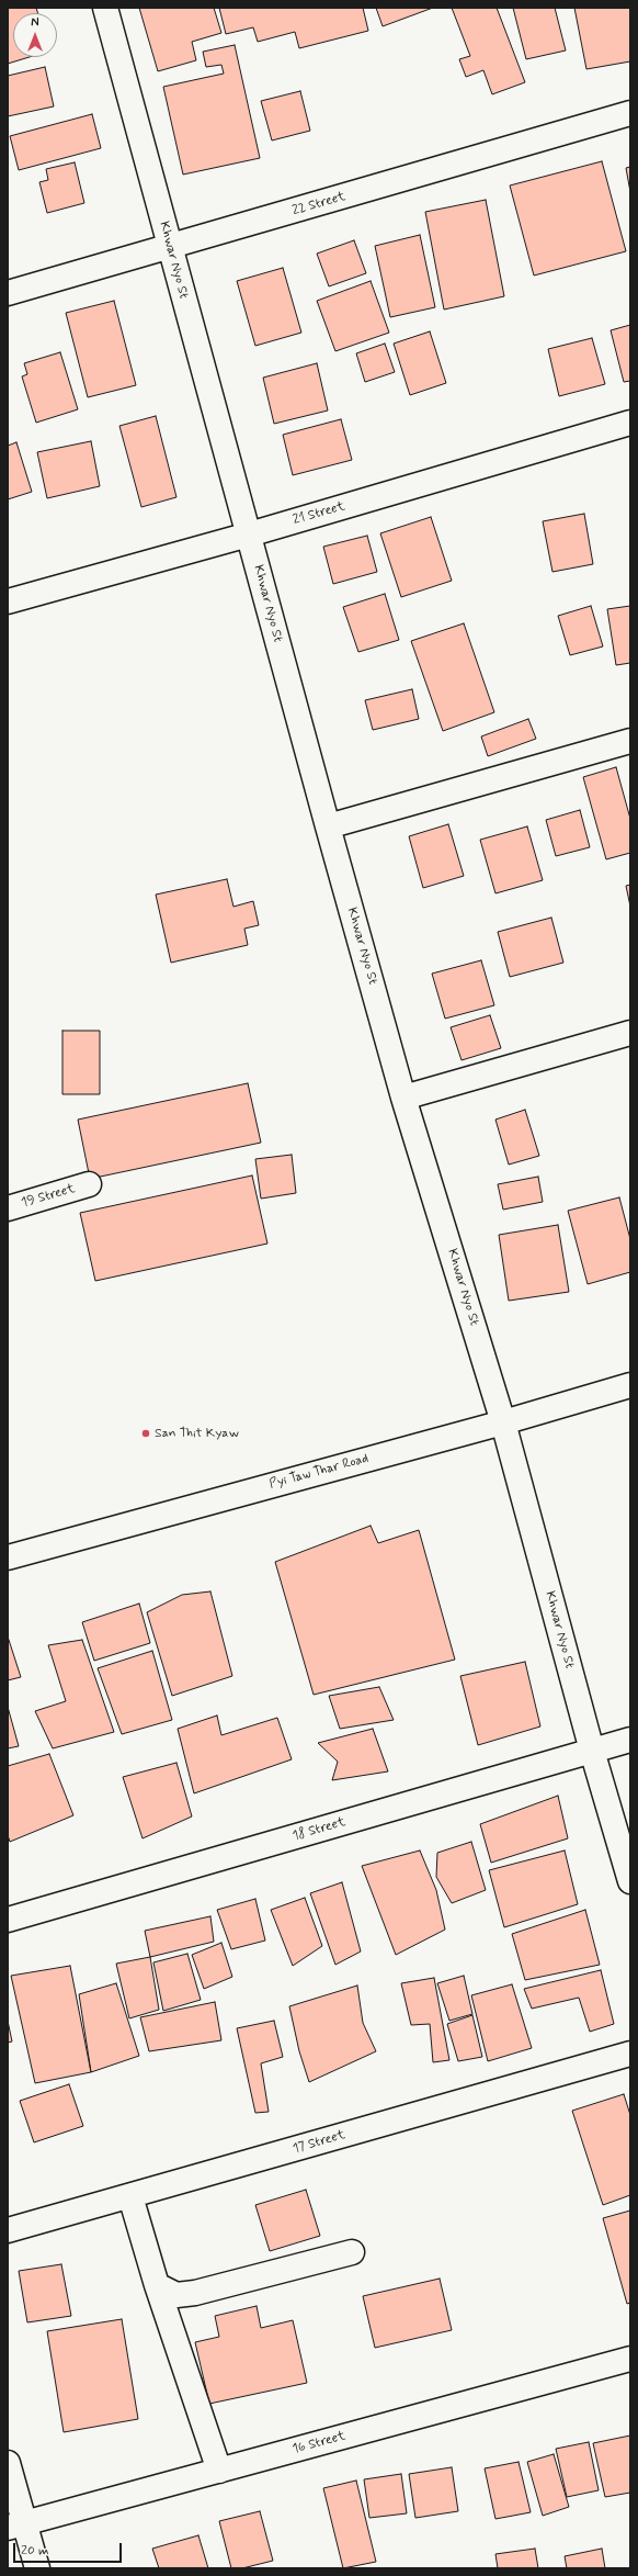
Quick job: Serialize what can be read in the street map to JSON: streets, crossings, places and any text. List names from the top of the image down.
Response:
{
  "streets": {
    "street": [
      "22 Street",
      "Khwar Nyo St",
      "21 Street",
      "19 Street",
      "Pyi Taw Thar Road",
      "18 Street",
      "17 Street",
      "16 Street"
    ]
  },
  "crossings": [
    ["22 Street", "Khwar Nyo St"],
    ["Khwar Nyo St", "21 Street"],
    ["Khwar Nyo St", "Pyi Taw Thar Road"],
    ["Khwar Nyo St", "18 Street"]
  ],
  "places": ["San Thit Kyaw"],
  "scale_bar": "20 m",
  "north": "top"
}
